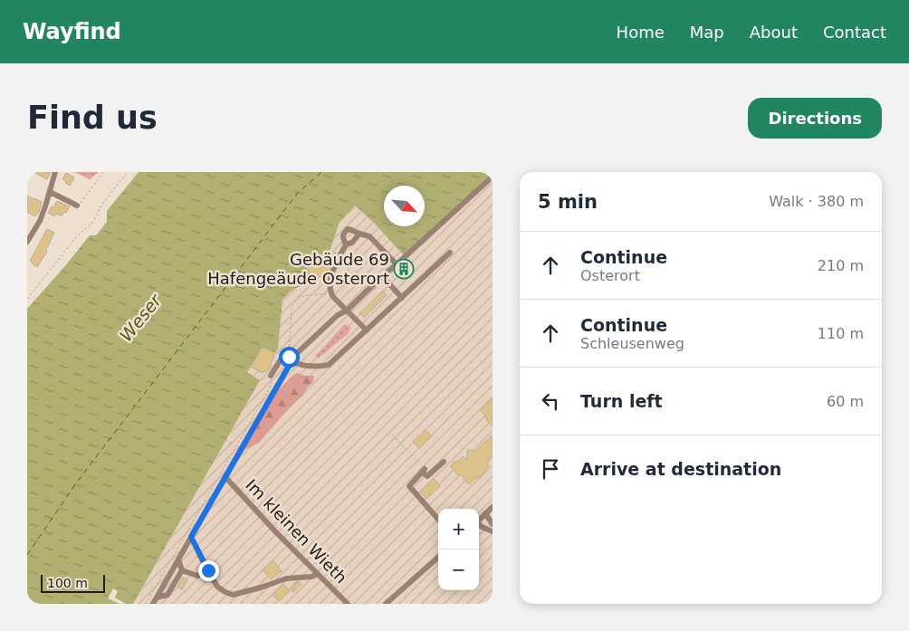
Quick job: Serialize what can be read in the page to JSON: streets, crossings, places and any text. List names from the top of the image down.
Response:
{
  "streets": {
    "street": ["Im kleinen Wieth"]
  },
  "water": ["Weser"],
  "places": {
    "building": ["Gebäude 69 Hafengeäude Osterort"]
  },
  "scale_bar": "100 m",
  "north": "bottom right",
  "page": {
    "header": "Wayfind",
    "nav": [
      "Home",
      "Map",
      "About",
      "Contact"
    ],
    "buttons": "Directions",
    "title": "Find us",
    "heading": ["5 min", "Walk · 380 m"],
    "list": [
      ["Continue", "Osterort", "210 m"],
      ["Continue", "Schleusenweg", "110 m"],
      ["Turn left", "60 m"],
      "Arrive at destination"
    ],
    "map_buttons": ["+", "−"],
    "scale": "100 m"
  }
}
